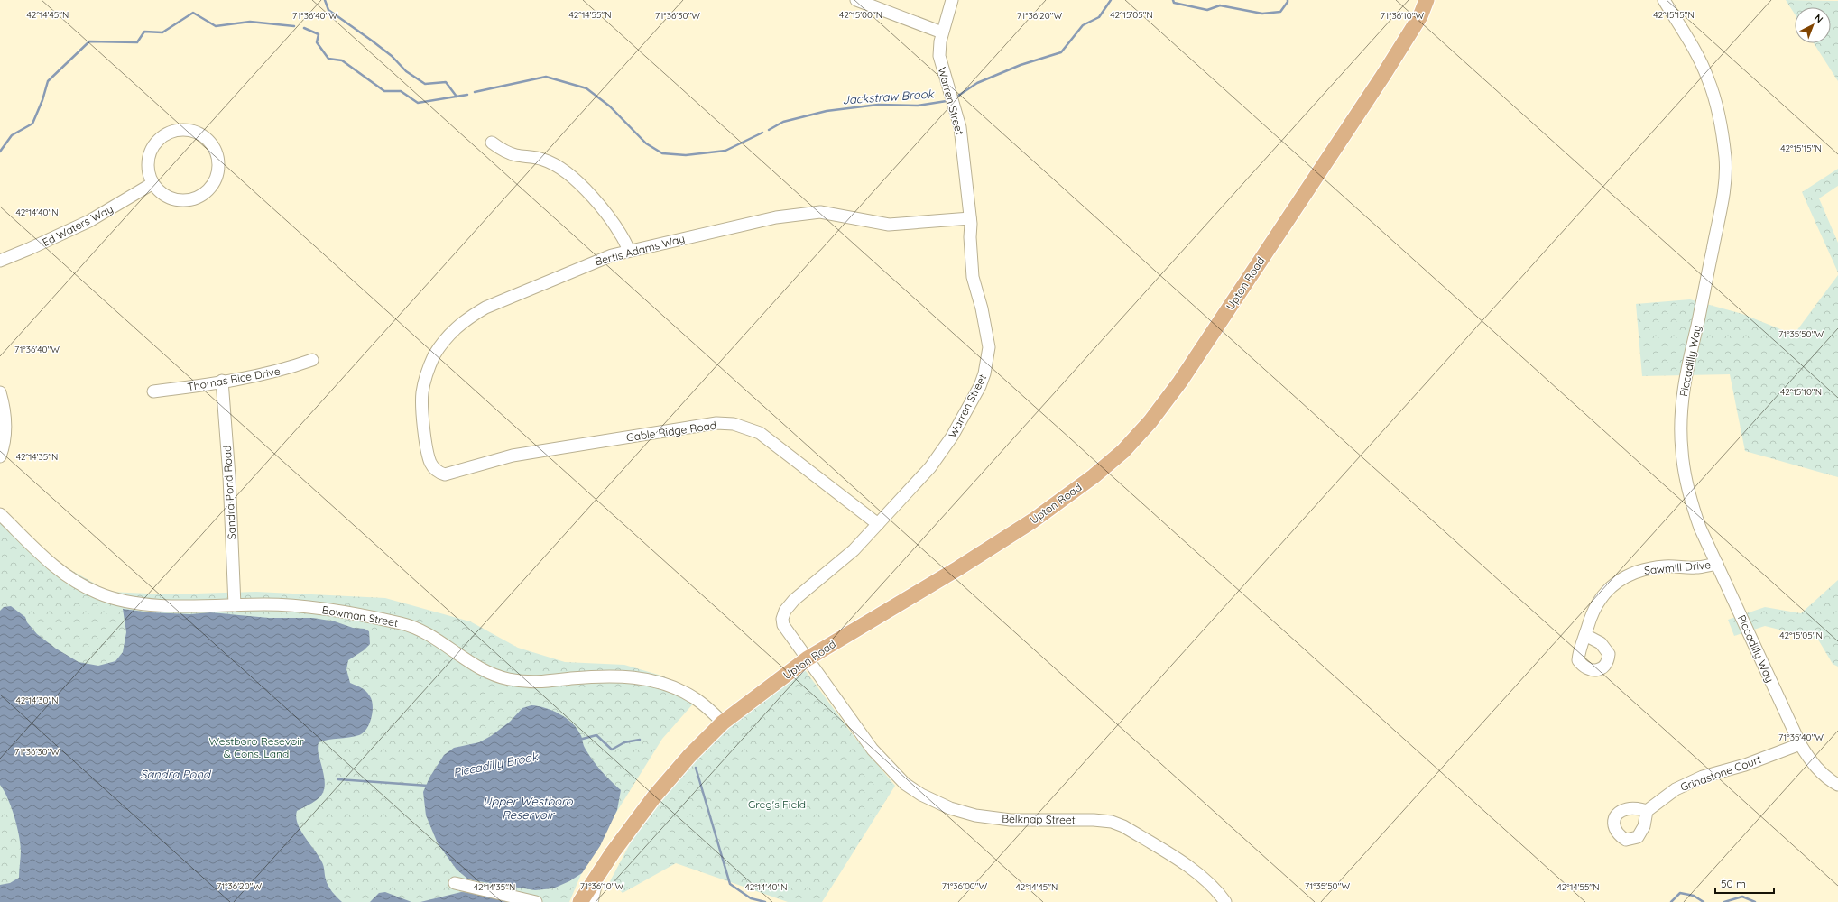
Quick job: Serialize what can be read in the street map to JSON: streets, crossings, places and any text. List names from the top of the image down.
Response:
{
  "streets": {
    "main road": ["Upton Road"],
    "street": [
      "Warren Street",
      "Ed Waters Way",
      "Bertis Adams Way",
      "Piccadilly Way",
      "Thomas Rice Drive",
      "Gable Ridge Road",
      "Sandra Pond Road",
      "Sawmill Drive",
      "Bowman Street",
      "Grindstone Court",
      "Belknap Street"
    ]
  },
  "crossings": [
    ["Warren Street", "Bertis Adams Way"],
    ["Warren Street", "Upton Road"],
    ["Warren Street", "Gable Ridge Road"],
    ["Warren Street", "Belknap Street"],
    ["Bertis Adams Way", "Gable Ridge Road"],
    ["Upton Road", "Bowman Street"],
    ["Upton Road", "Belknap Street"],
    ["Piccadilly Way", "Sawmill Drive"],
    ["Piccadilly Way", "Grindstone Court"],
    ["Thomas Rice Drive", "Sandra Pond Road"],
    ["Sandra Pond Road", "Bowman Street"]
  ],
  "water": [
    "Jackstraw Brook",
    "Piccadilly Brook",
    "Sandra Pond",
    "Upper Westboro Reservoir"
  ],
  "parks": ["Westboro Resevoir & Cons. Land", "Greg's Field"],
  "scale_bar": "50 m",
  "north": "top right",
  "coordinates": [
    "42°14'45\"N",
    "42°15'15\"N",
    "42°14'55\"N",
    "42°15'00\"N",
    "42°15'05\"N",
    "71°36'40\"W",
    "71°36'30\"W",
    "71°36'20\"W",
    "71°36'10\"W",
    "42°14'40\"N",
    "71°35'50\"W",
    "42°15'10\"N",
    "42°14'35\"N",
    "42°14'30\"N",
    "71°35'40\"W",
    "71°36'00\"W"
  ]
}
